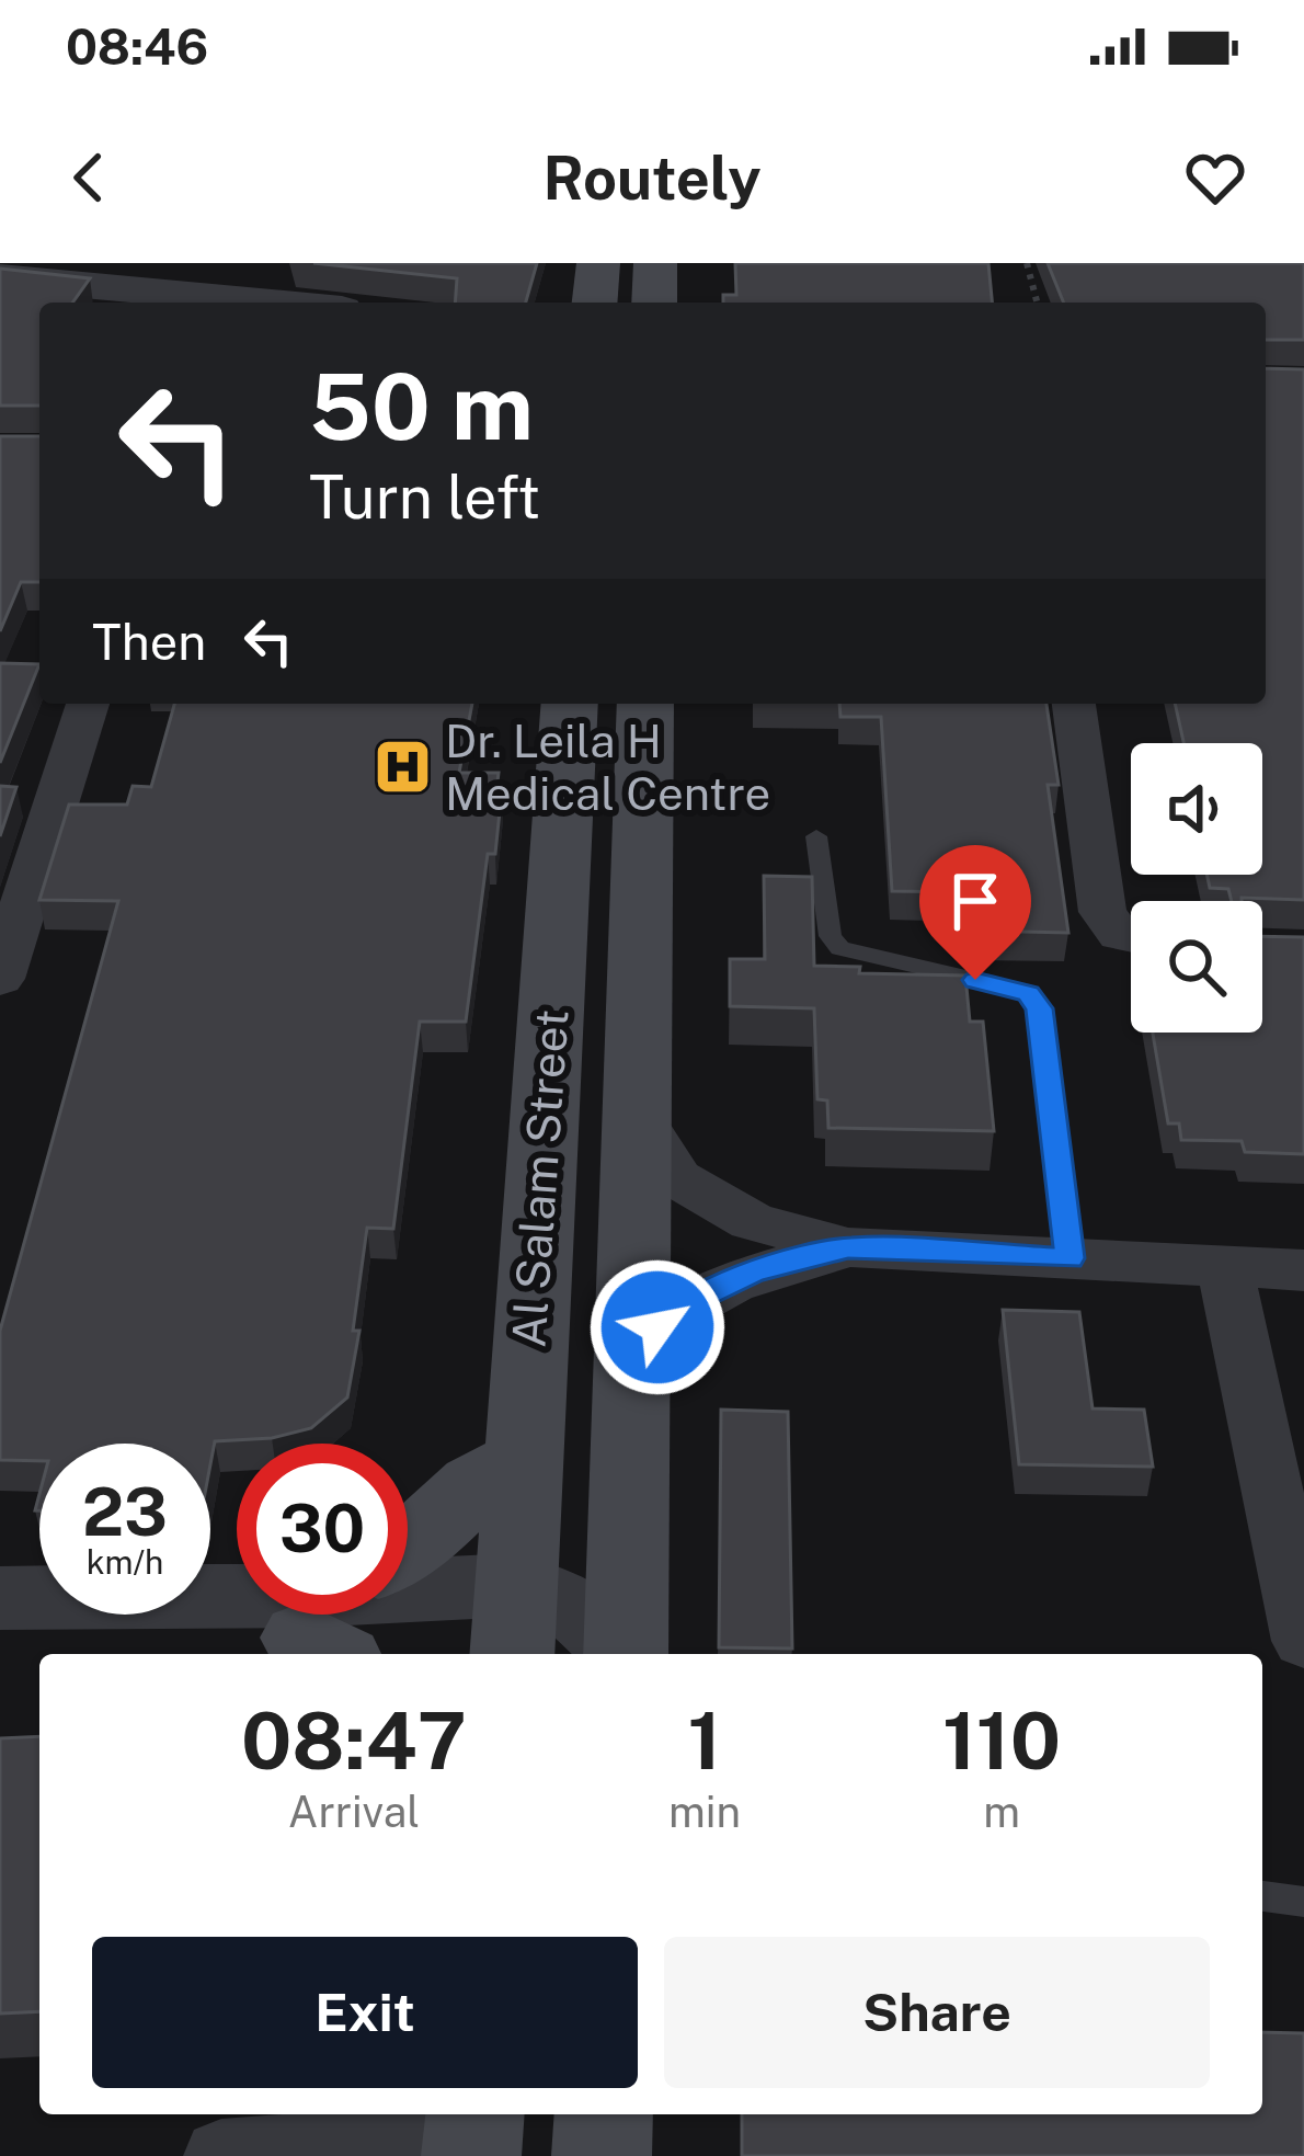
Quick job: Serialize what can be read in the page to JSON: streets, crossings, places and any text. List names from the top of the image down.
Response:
{
  "streets": {
    "main road": ["Al Salam Street"]
  },
  "places": {
    "hospital": ["Dr. Leila H Medical Centre"]
  },
  "page": {
    "status": "08:46",
    "header": "Routely",
    "turn": ["50 m", "Turn left"],
    "then": "Then",
    "speed": "23 km/h",
    "limit": "30",
    "eta": [
      "08:47",
      "Arrival",
      "1",
      "min",
      "110",
      "m"
    ],
    "buttons": ["Exit", "Share"]
  }
}
